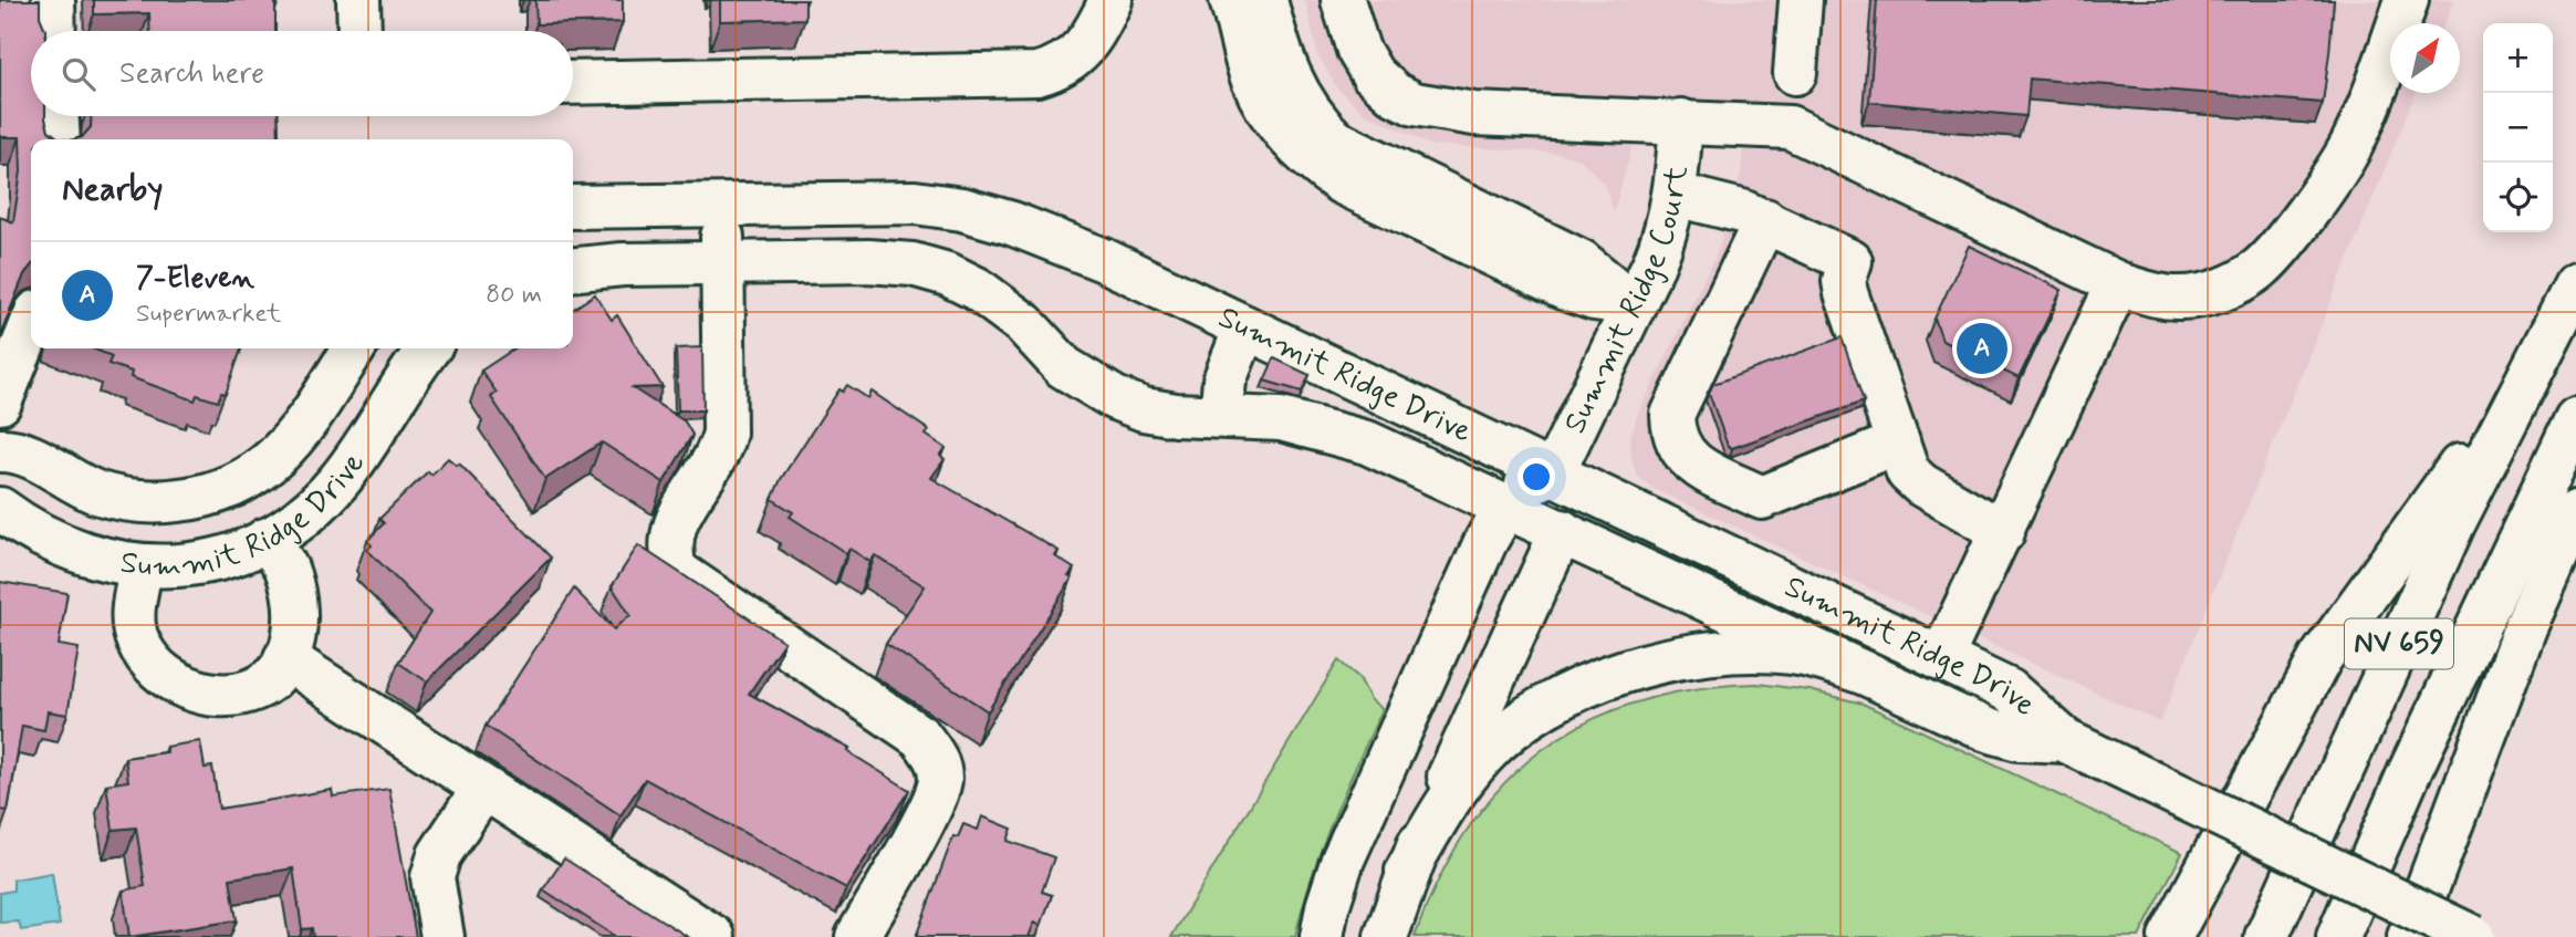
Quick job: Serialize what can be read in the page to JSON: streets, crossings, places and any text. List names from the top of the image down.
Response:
{
  "streets": {
    "street": ["Summit Ridge Court", "Summit Ridge Drive", "NV 659"]
  },
  "crossings": [
    ["Summit Ridge Court", "Summit Ridge Drive"]
  ],
  "north": "top right",
  "page": {
    "map_buttons": ["+", "−"],
    "search": "Search here",
    "heading": "Nearby",
    "list": [
      {
        "mark": "A",
        "name": "7-Eleven",
        "note": "Supermarket",
        "value": "80 m"
      }
    ],
    "pins": "A"
  }
}
